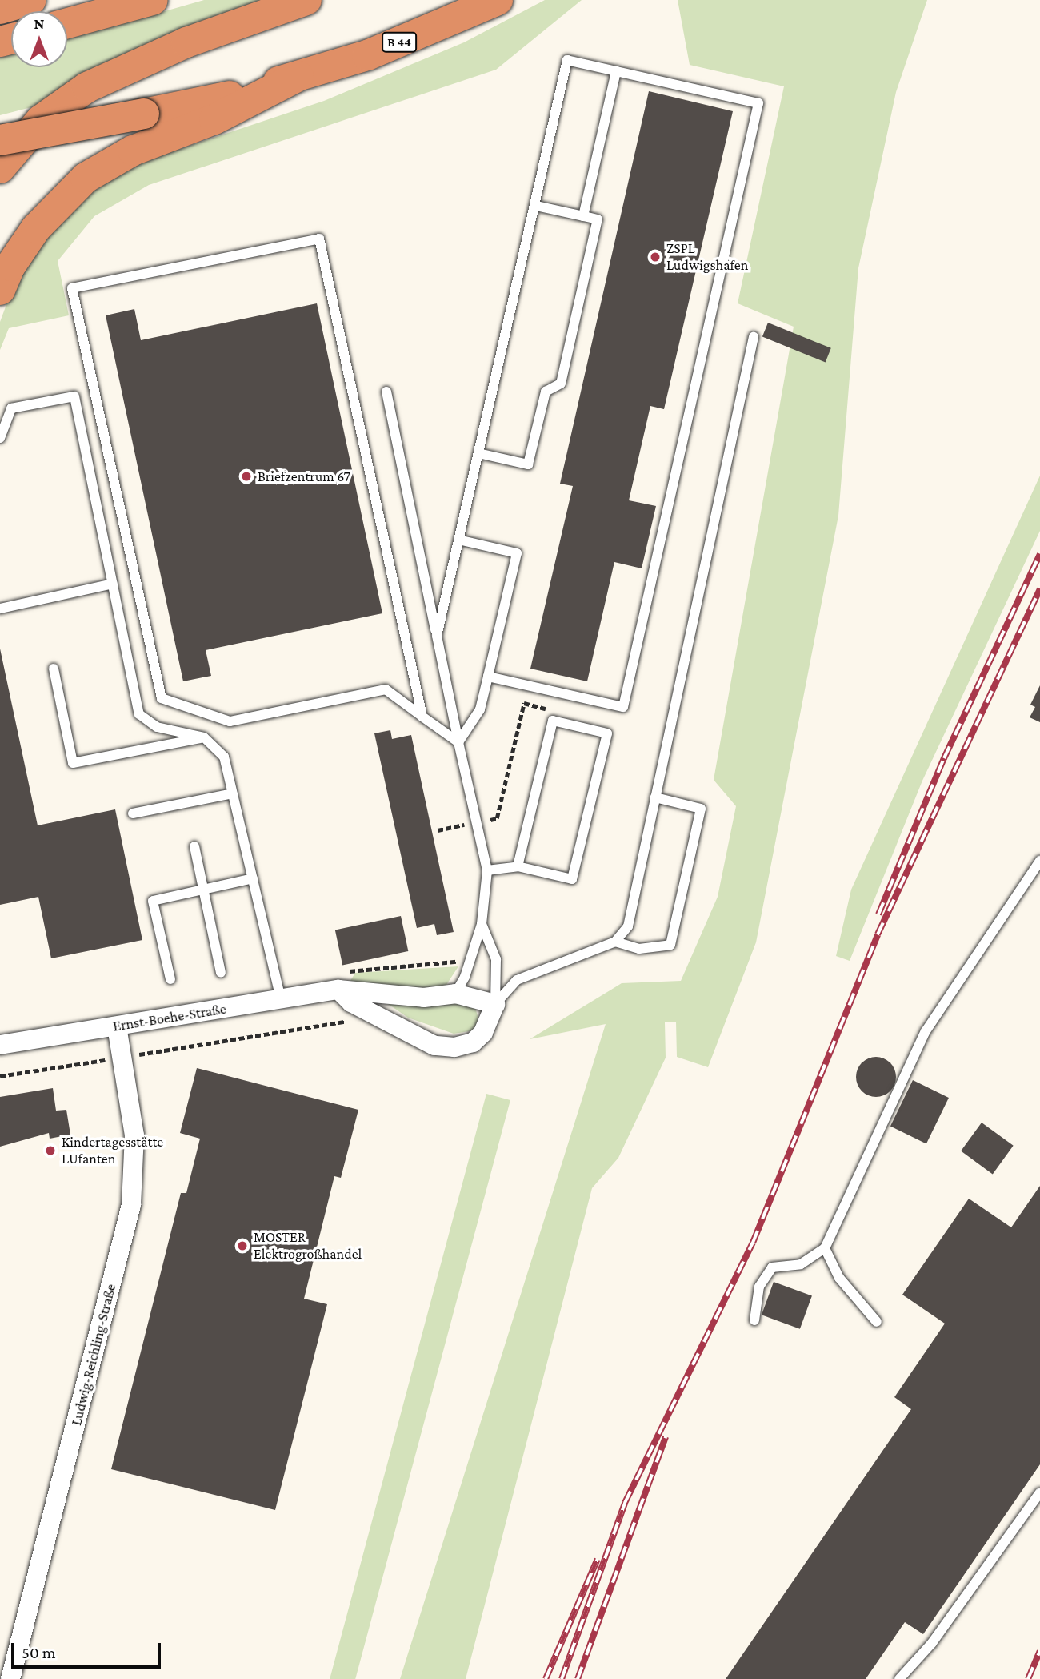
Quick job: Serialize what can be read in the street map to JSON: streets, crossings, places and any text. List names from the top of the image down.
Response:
{
  "streets": {
    "highway": ["B 44"],
    "street": ["Ernst-Boehe-Straße", "Ludwig-Reichling-Straße"]
  },
  "crossings": [
    ["Ernst-Boehe-Straße", "Ludwig-Reichling-Straße"]
  ],
  "places": [
    "ZSPL Ludwigshafen",
    "Briefzentrum 67",
    "Kindertagesstätte LUfanten",
    "MOSTER Elektrogroßhandel"
  ],
  "scale_bar": "50 m",
  "north": "top"
}
